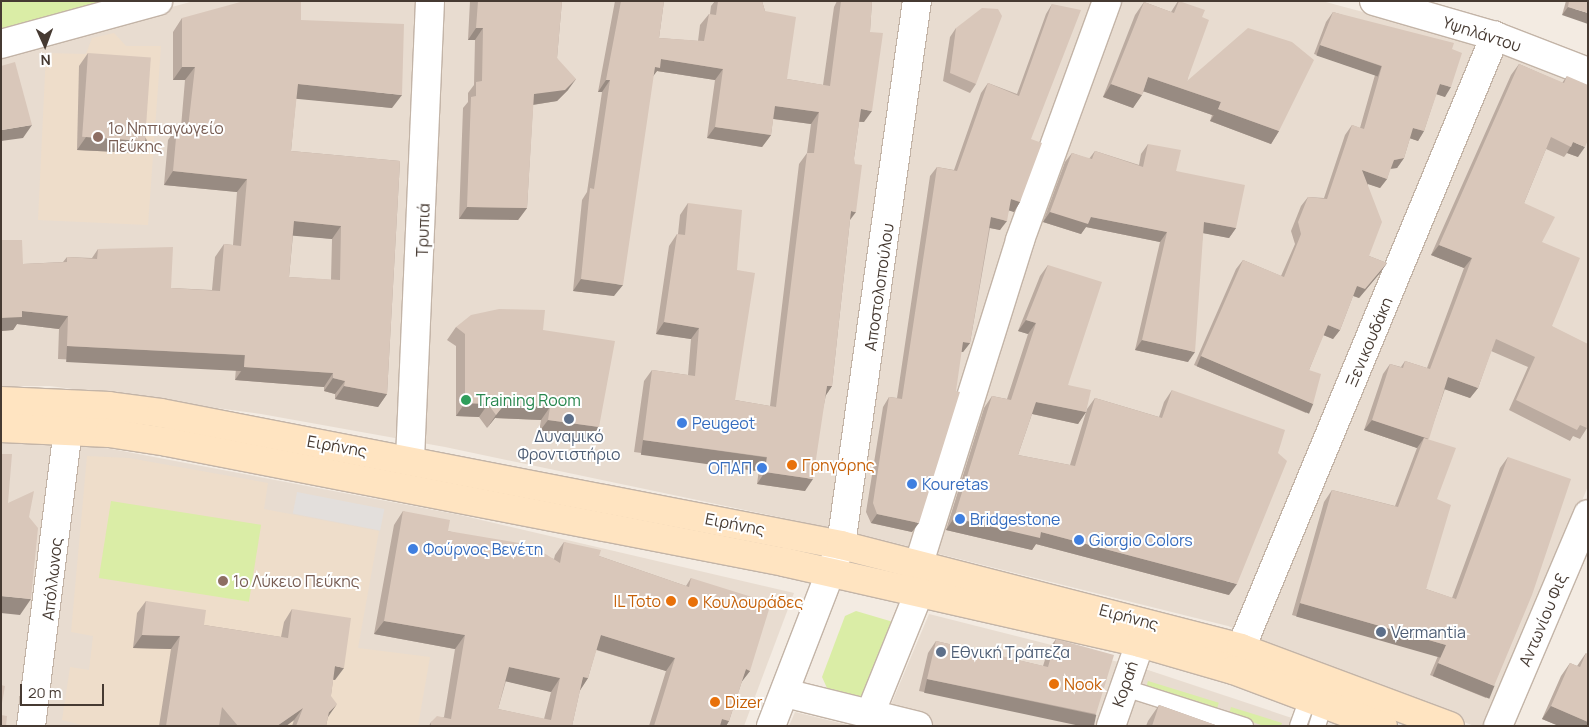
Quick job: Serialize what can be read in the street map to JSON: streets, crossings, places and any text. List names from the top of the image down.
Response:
{
  "streets": {
    "main road": ["Ειρήνης"],
    "street": [
      "Υψηλάντου",
      "Τρυπιά",
      "Αποστολοπούλου",
      "Ξενικουδάκη",
      "Απόλλωνος",
      "Αντωνίου Φιξ",
      "Κοραή"
    ]
  },
  "crossings": [
    ["Υψηλάντου", "Ξενικουδάκη"],
    ["Τρυπιά", "Ειρήνης"],
    ["Αποστολοπούλου", "Ειρήνης"],
    ["Ξενικουδάκη", "Ειρήνης"],
    ["Ειρήνης", "Απόλλωνος"],
    ["Ειρήνης", "Κοραή"]
  ],
  "places": [
    "1ο Νηπιαγωγείο Πεύκης",
    "Training Room",
    "Δυναμικό Φροντιστήριο",
    "Peugeot",
    "Γρηγόρης",
    "ΟΠΑΠ",
    "Kouretas",
    "Bridgestone",
    "Giorgio Colors",
    "Φούρνος Βενέτη",
    "1ο Λύκειο Πεύκης",
    "IL Toto",
    "Κουλουράδες",
    "Vermantia",
    "Εθνική Τράπεζα",
    "Nook",
    "Dizer"
  ],
  "scale_bar": "20 m",
  "north": "bottom"
}
